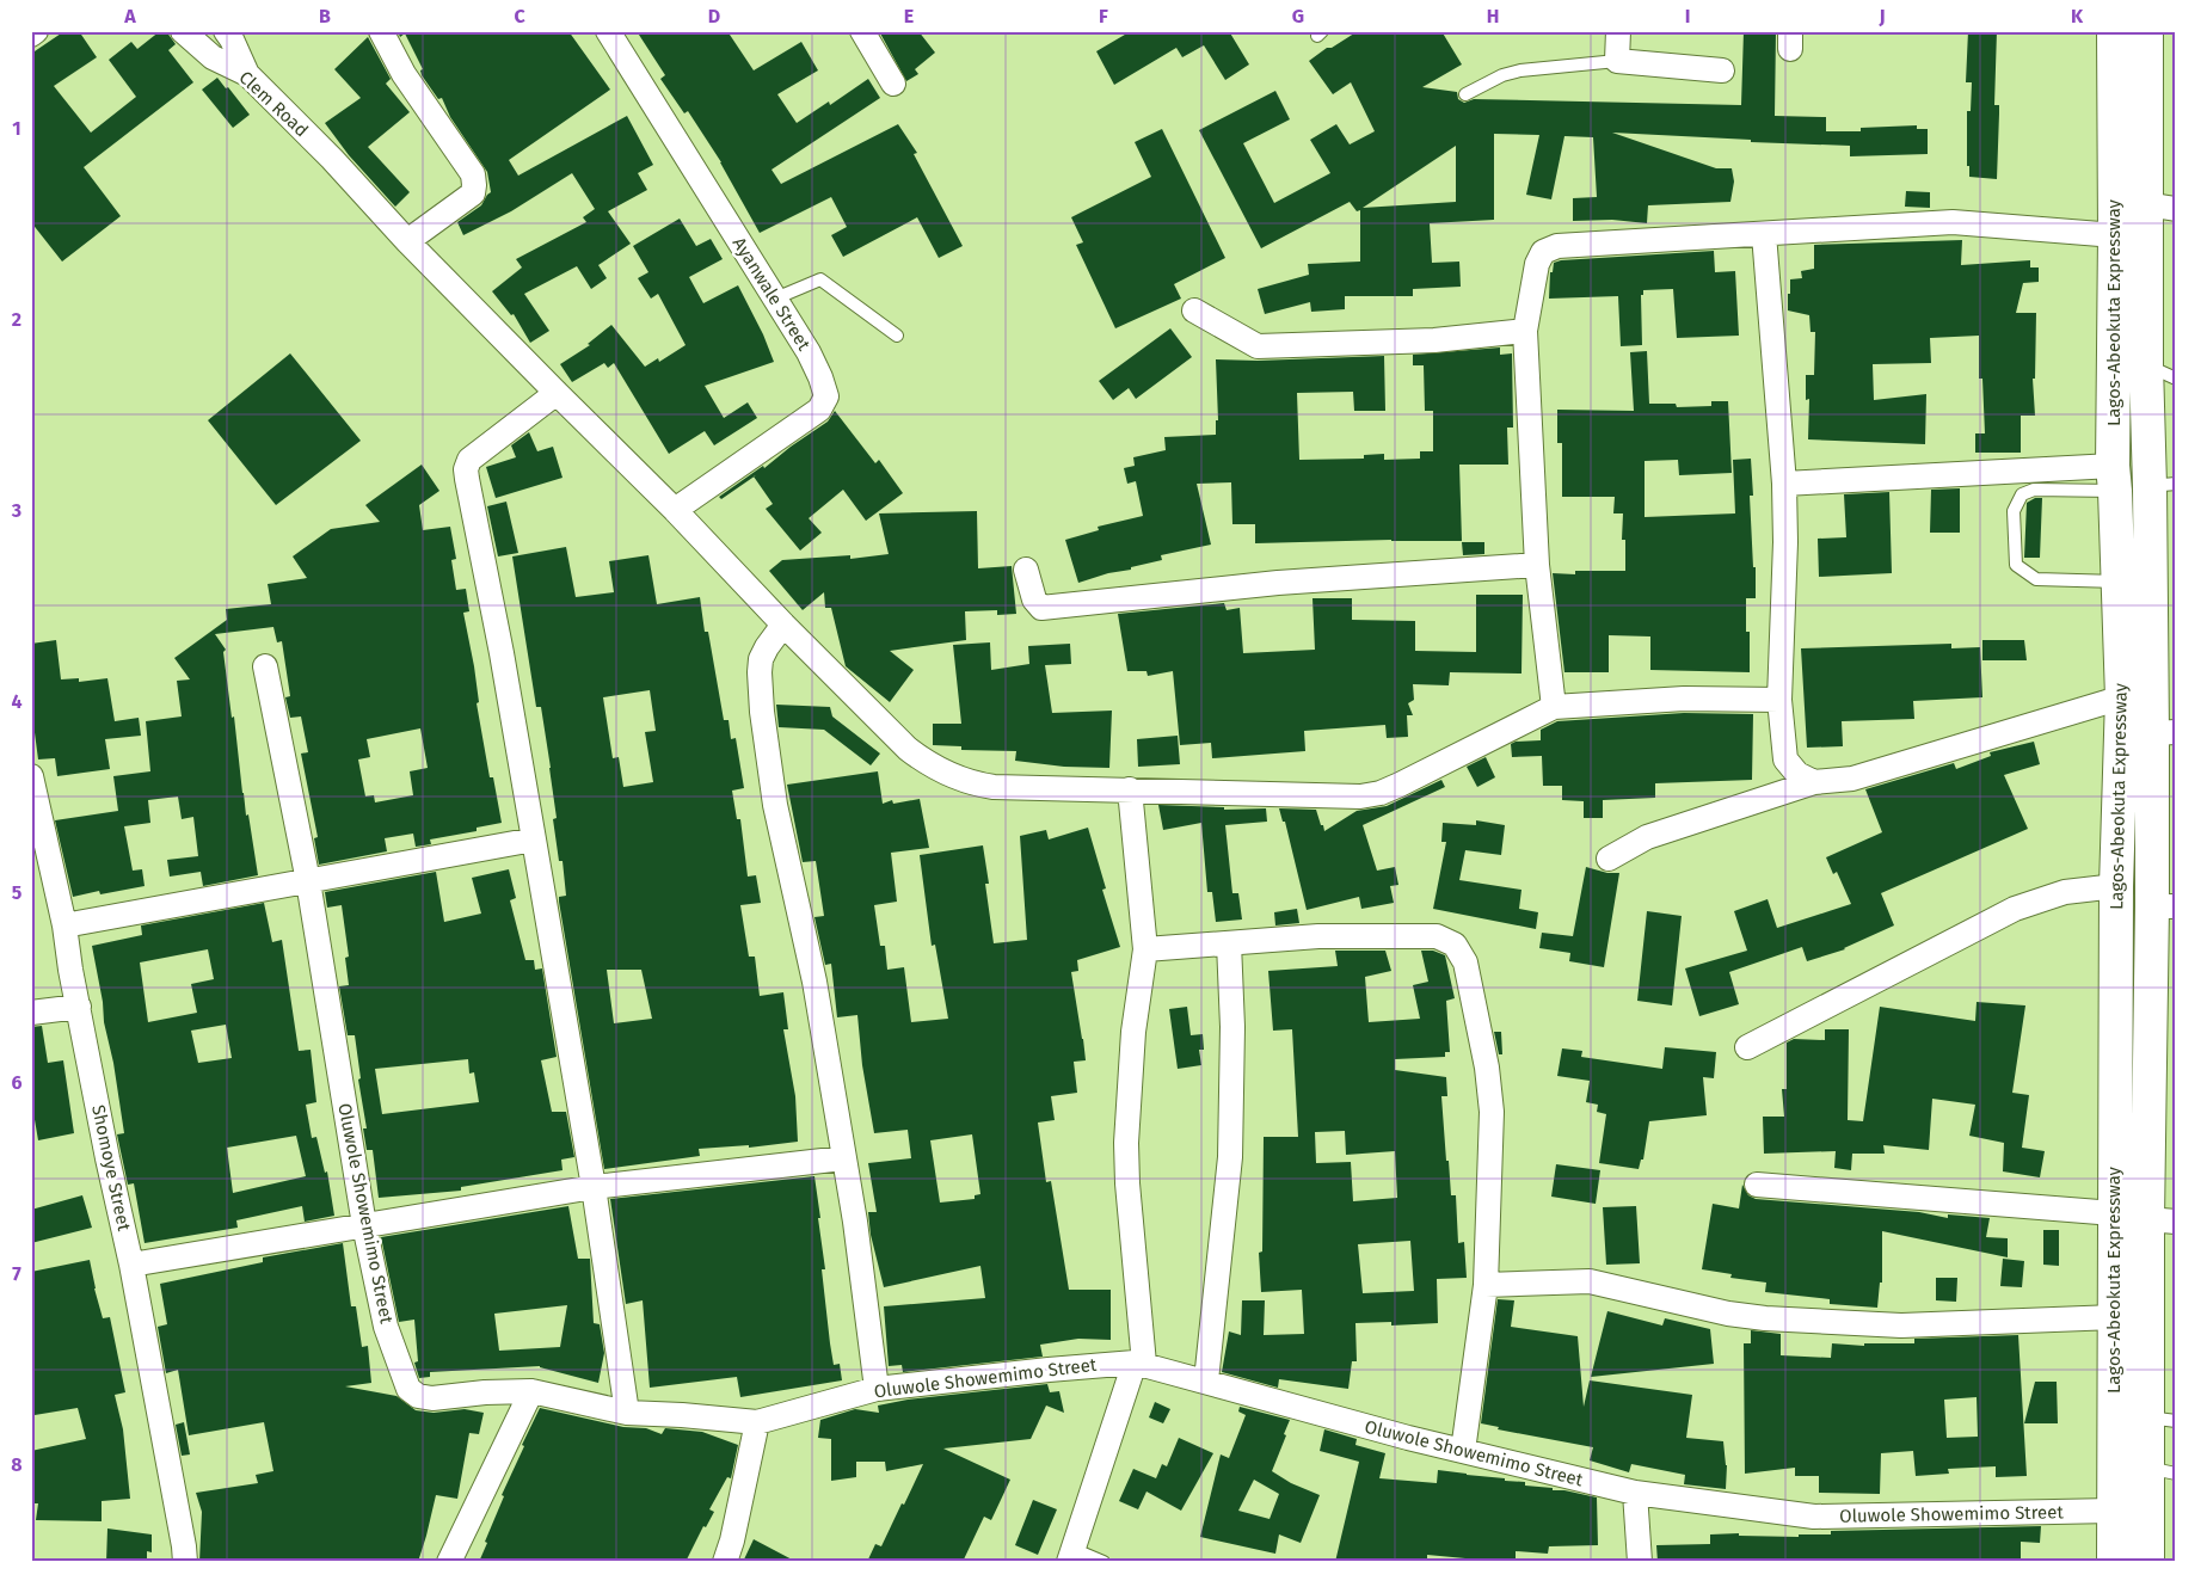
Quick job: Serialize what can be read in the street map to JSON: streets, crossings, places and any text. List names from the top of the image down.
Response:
{
  "streets": {
    "highway": ["Lagos-Abeokuta Expressway"],
    "street": [
      "Clem Road",
      "Ayanwale Street",
      "Shomoye Street",
      "Oluwole Showemimo Street"
    ]
  },
  "crossings": [
    ["Clem Road", "Ayanwale Street"],
    ["Lagos-Abeokuta Expressway", "Oluwole Showemimo Street"]
  ],
  "grid": {
    "columns": [
      "A",
      "B",
      "C",
      "D",
      "E",
      "F",
      "G",
      "H",
      "I",
      "J",
      "K"
    ],
    "rows": [
      "1",
      "2",
      "3",
      "4",
      "5",
      "6",
      "7",
      "8"
    ]
  }
}
